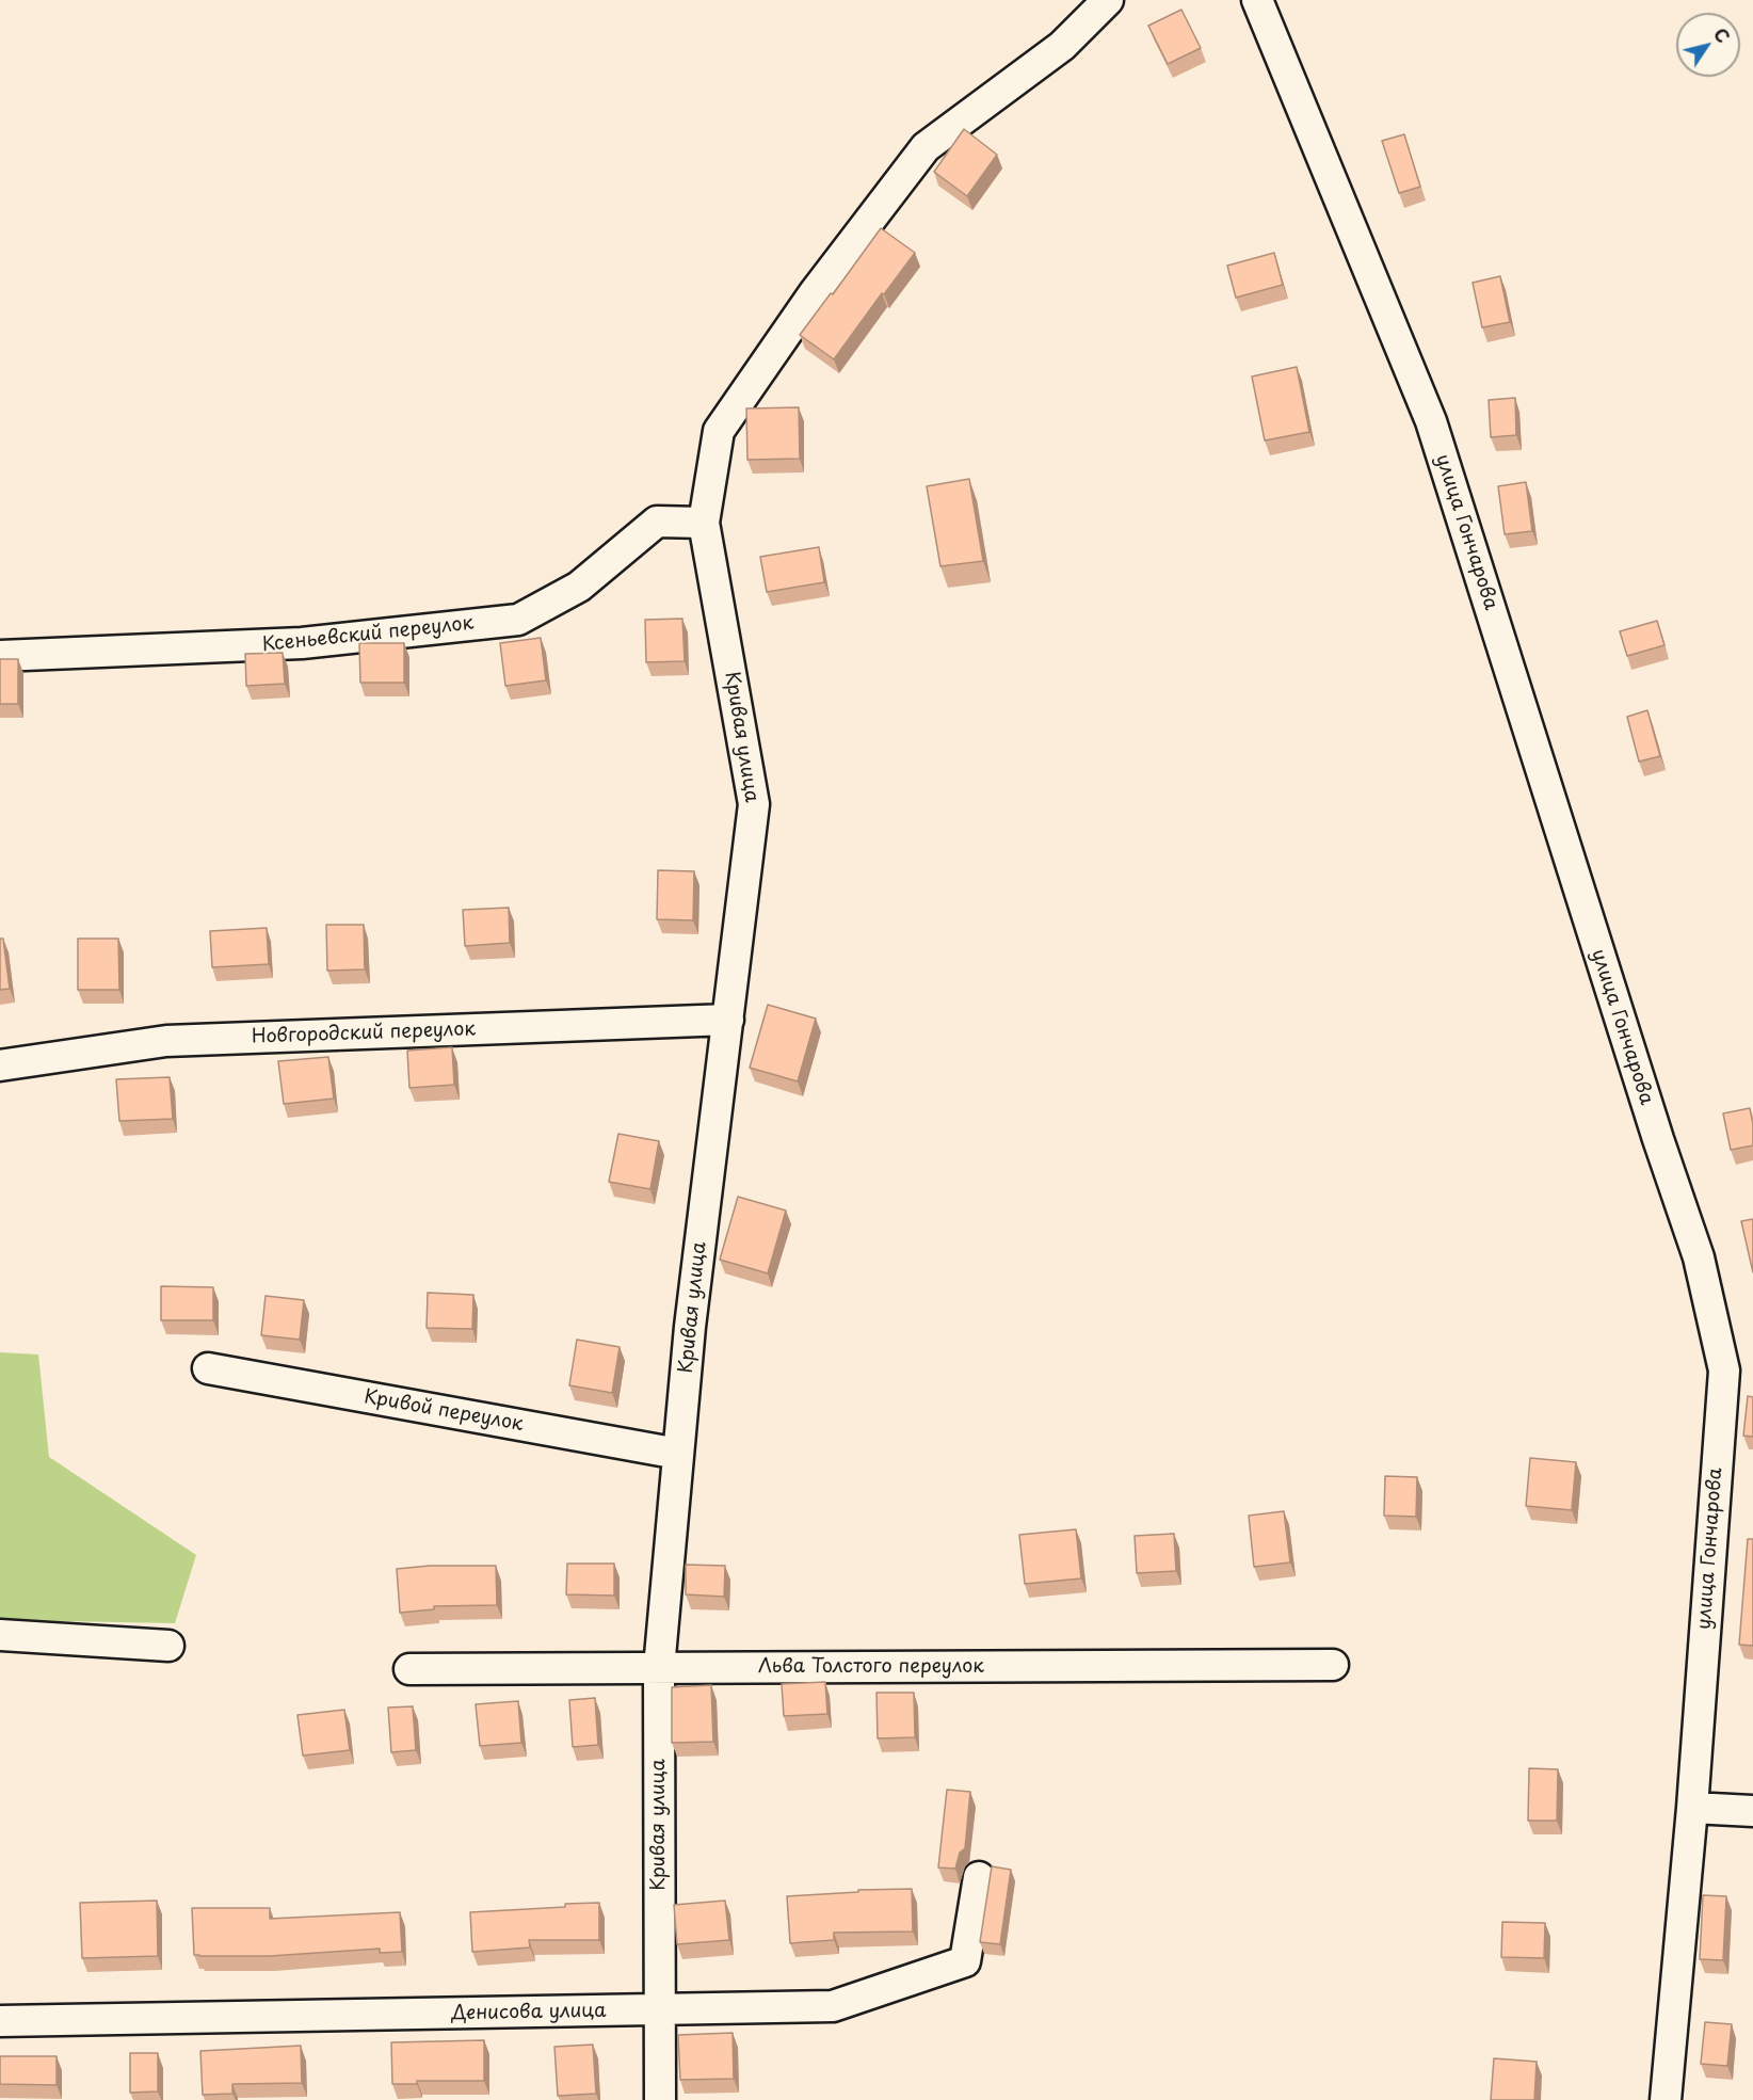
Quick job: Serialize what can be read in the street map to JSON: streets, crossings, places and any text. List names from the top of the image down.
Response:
{
  "streets": {
    "street": [
      "улица Гончарова",
      "Ксеньевский переулок",
      "Кривая улица",
      "Новгородский переулок",
      "Кривой переулок",
      "Льва Толстого переулок",
      "Денисова улица"
    ]
  },
  "crossings": [
    ["Ксеньевский переулок", "Кривая улица"],
    ["Кривая улица", "Новгородский переулок"],
    ["Кривая улица", "Кривой переулок"],
    ["Кривая улица", "Льва Толстого переулок"],
    ["Кривая улица", "Денисова улица"]
  ],
  "north": "top right"
}
